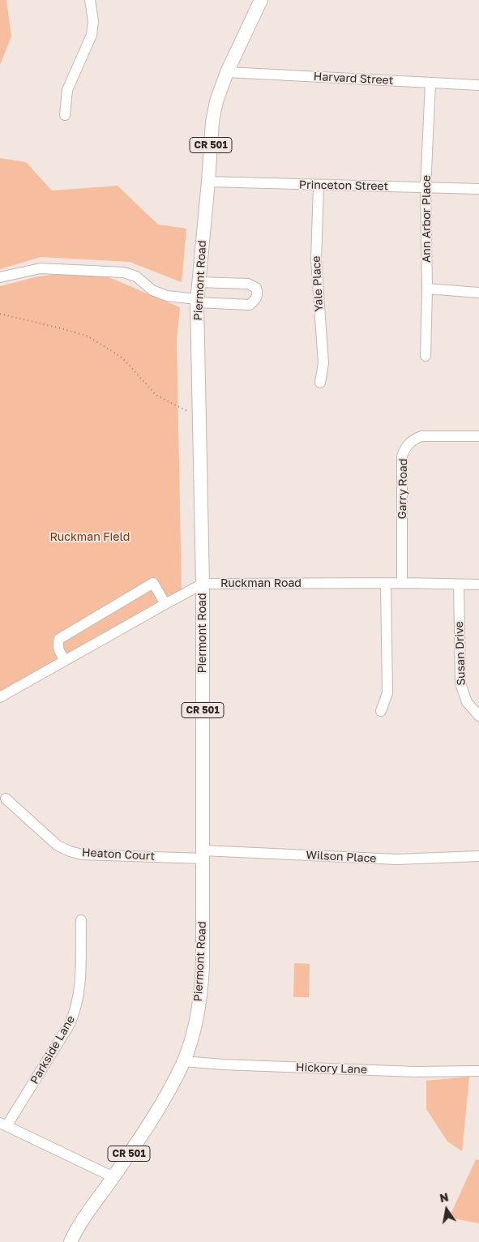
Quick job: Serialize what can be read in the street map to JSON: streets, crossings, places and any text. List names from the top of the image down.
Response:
{
  "streets": {
    "main road": ["CR 501", "Piermont Road"],
    "street": [
      "Harvard Street",
      "Princeton Street",
      "Ann Arbor Place",
      "Yale Place",
      "Garry Road",
      "Ruckman Road",
      "Susan Drive",
      "Heaton Court",
      "Wilson Place",
      "Parkside Lane",
      "Hickory Lane"
    ]
  },
  "crossings": [
    ["Harvard Street", "Ann Arbor Place"],
    ["Harvard Street", "Piermont Road"],
    ["Princeton Street", "Ann Arbor Place"],
    ["Princeton Street", "Piermont Road"],
    ["Princeton Street", "Yale Place"],
    ["Piermont Road", "Ruckman Road"],
    ["Piermont Road", "Heaton Court"],
    ["Piermont Road", "Wilson Place"],
    ["Piermont Road", "Hickory Lane"],
    ["Garry Road", "Ruckman Road"],
    ["Ruckman Road", "Susan Drive"],
    ["Heaton Court", "Wilson Place"]
  ],
  "parks": ["Ruckman Field"],
  "north": "top"
}
